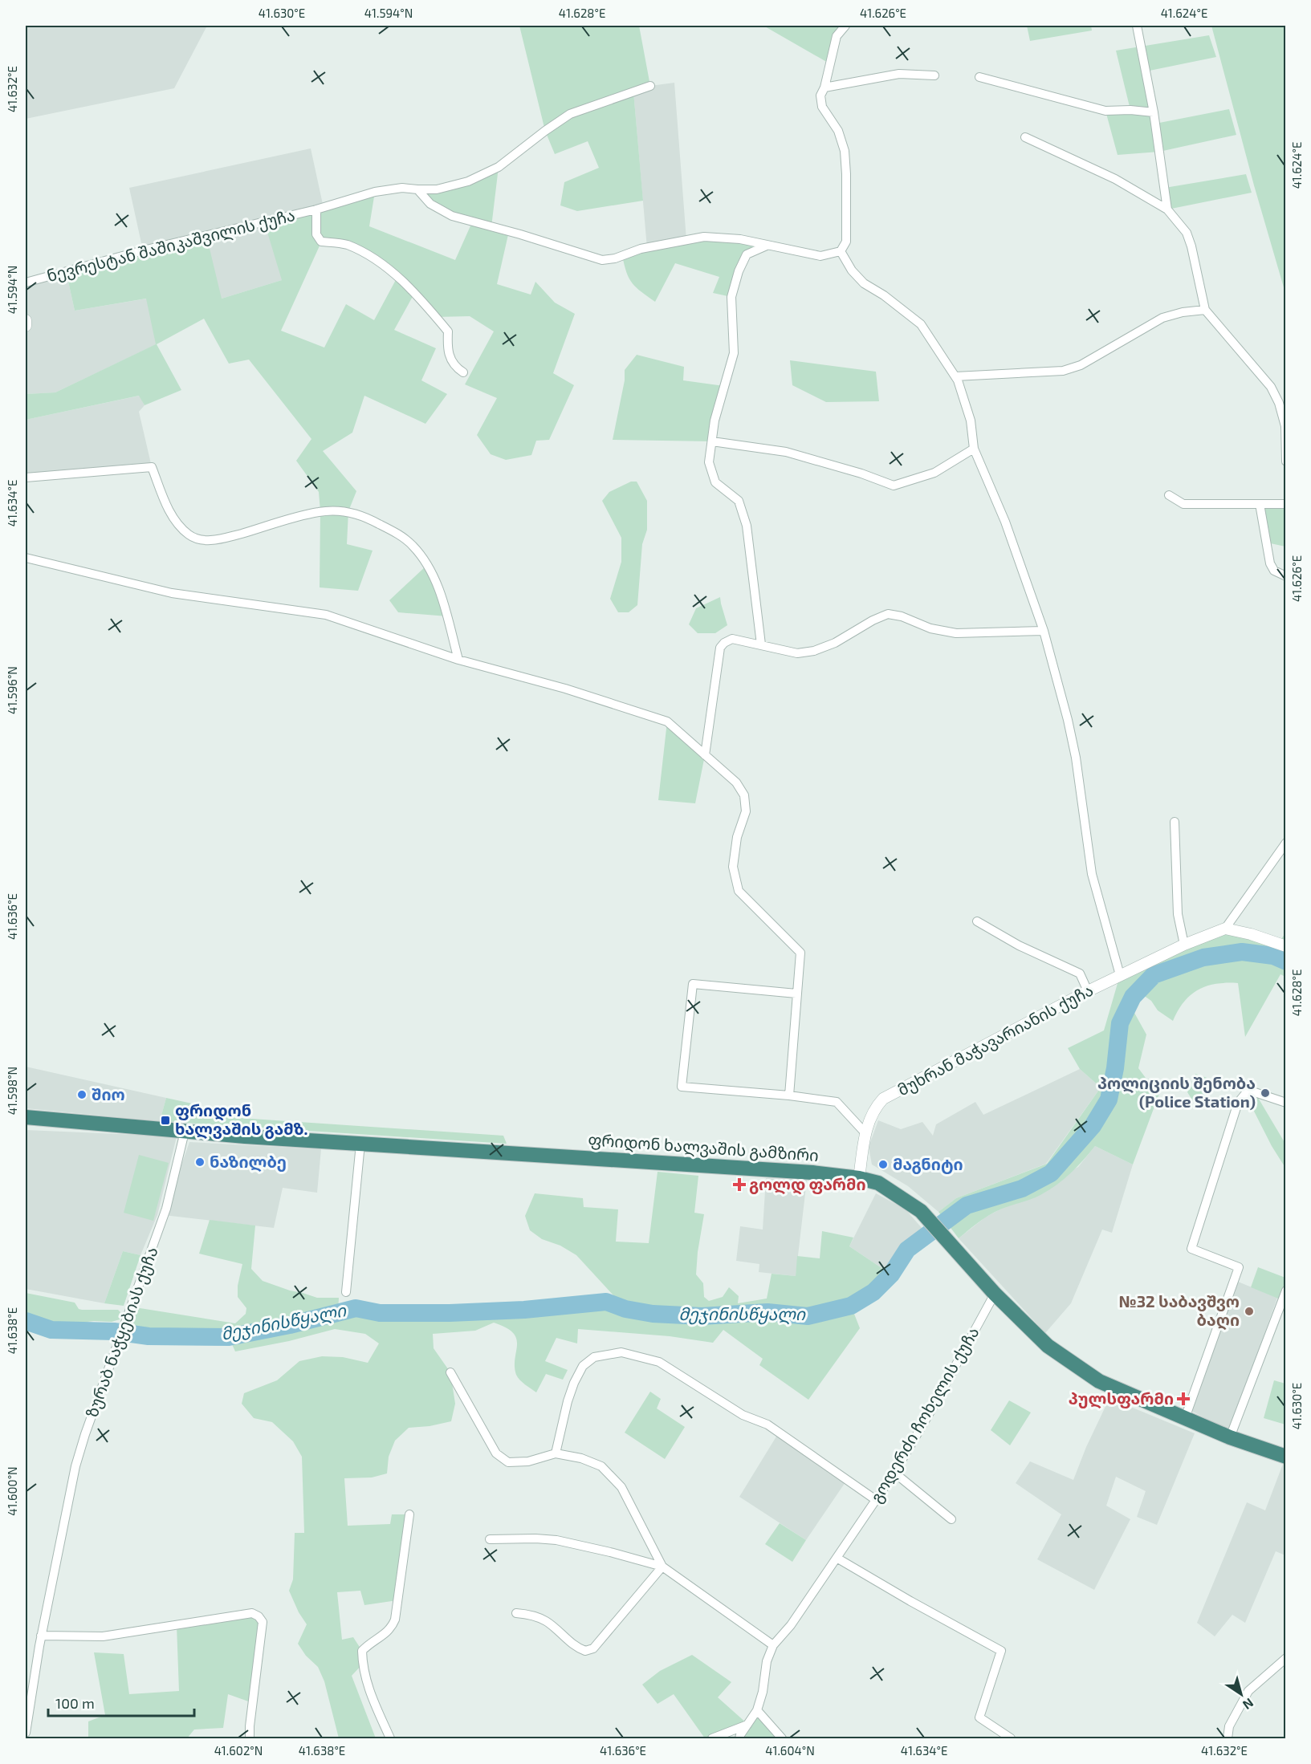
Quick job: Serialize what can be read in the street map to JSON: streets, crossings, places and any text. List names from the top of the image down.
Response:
{
  "streets": {
    "highway": ["ფრიდონ ხალვაშის გამზირი"],
    "street": [
      "ნევრესტან შაშიკაშვილის ქუჩა",
      "მუხრან მაჭავარიანის ქუჩა",
      "ზურაბ ნაჭყებიას ქუჩა",
      "გოდერძი ჩოხელის ქუჩა"
    ]
  },
  "crossings": [
    ["მუხრან მაჭავარიანის ქუჩა", "ფრიდონ ხალვაშის გამზირი"],
    ["ფრიდონ ხალვაშის გამზირი", "ზურაბ ნაჭყებიას ქუჩა"],
    ["ფრიდონ ხალვაშის გამზირი", "გოდერძი ჩოხელის ქუჩა"]
  ],
  "water": ["მეჯინისწყალი"],
  "places": {
    "other": [
      "პოლიციის შენობა (Police Station)",
      "შიო",
      "ნაზილბე",
      "მაგნიტი",
      "№32 საბავშვო ბაღი"
    ],
    "transit": ["ფრიდონ ხალვაშის გამზ."],
    "health": ["გოლდ ფარმი", "პულსფარმი"]
  },
  "scale_bar": "100 m",
  "north": "bottom right",
  "coordinates": [
    "41.630°E",
    "41.594°N",
    "41.628°E",
    "41.626°E",
    "41.624°E",
    "41.632°E",
    "41.634°E",
    "41.596°N",
    "41.636°E",
    "41.598°N",
    "41.638°E",
    "41.600°N",
    "41.602°N",
    "41.604°N"
  ]
}
